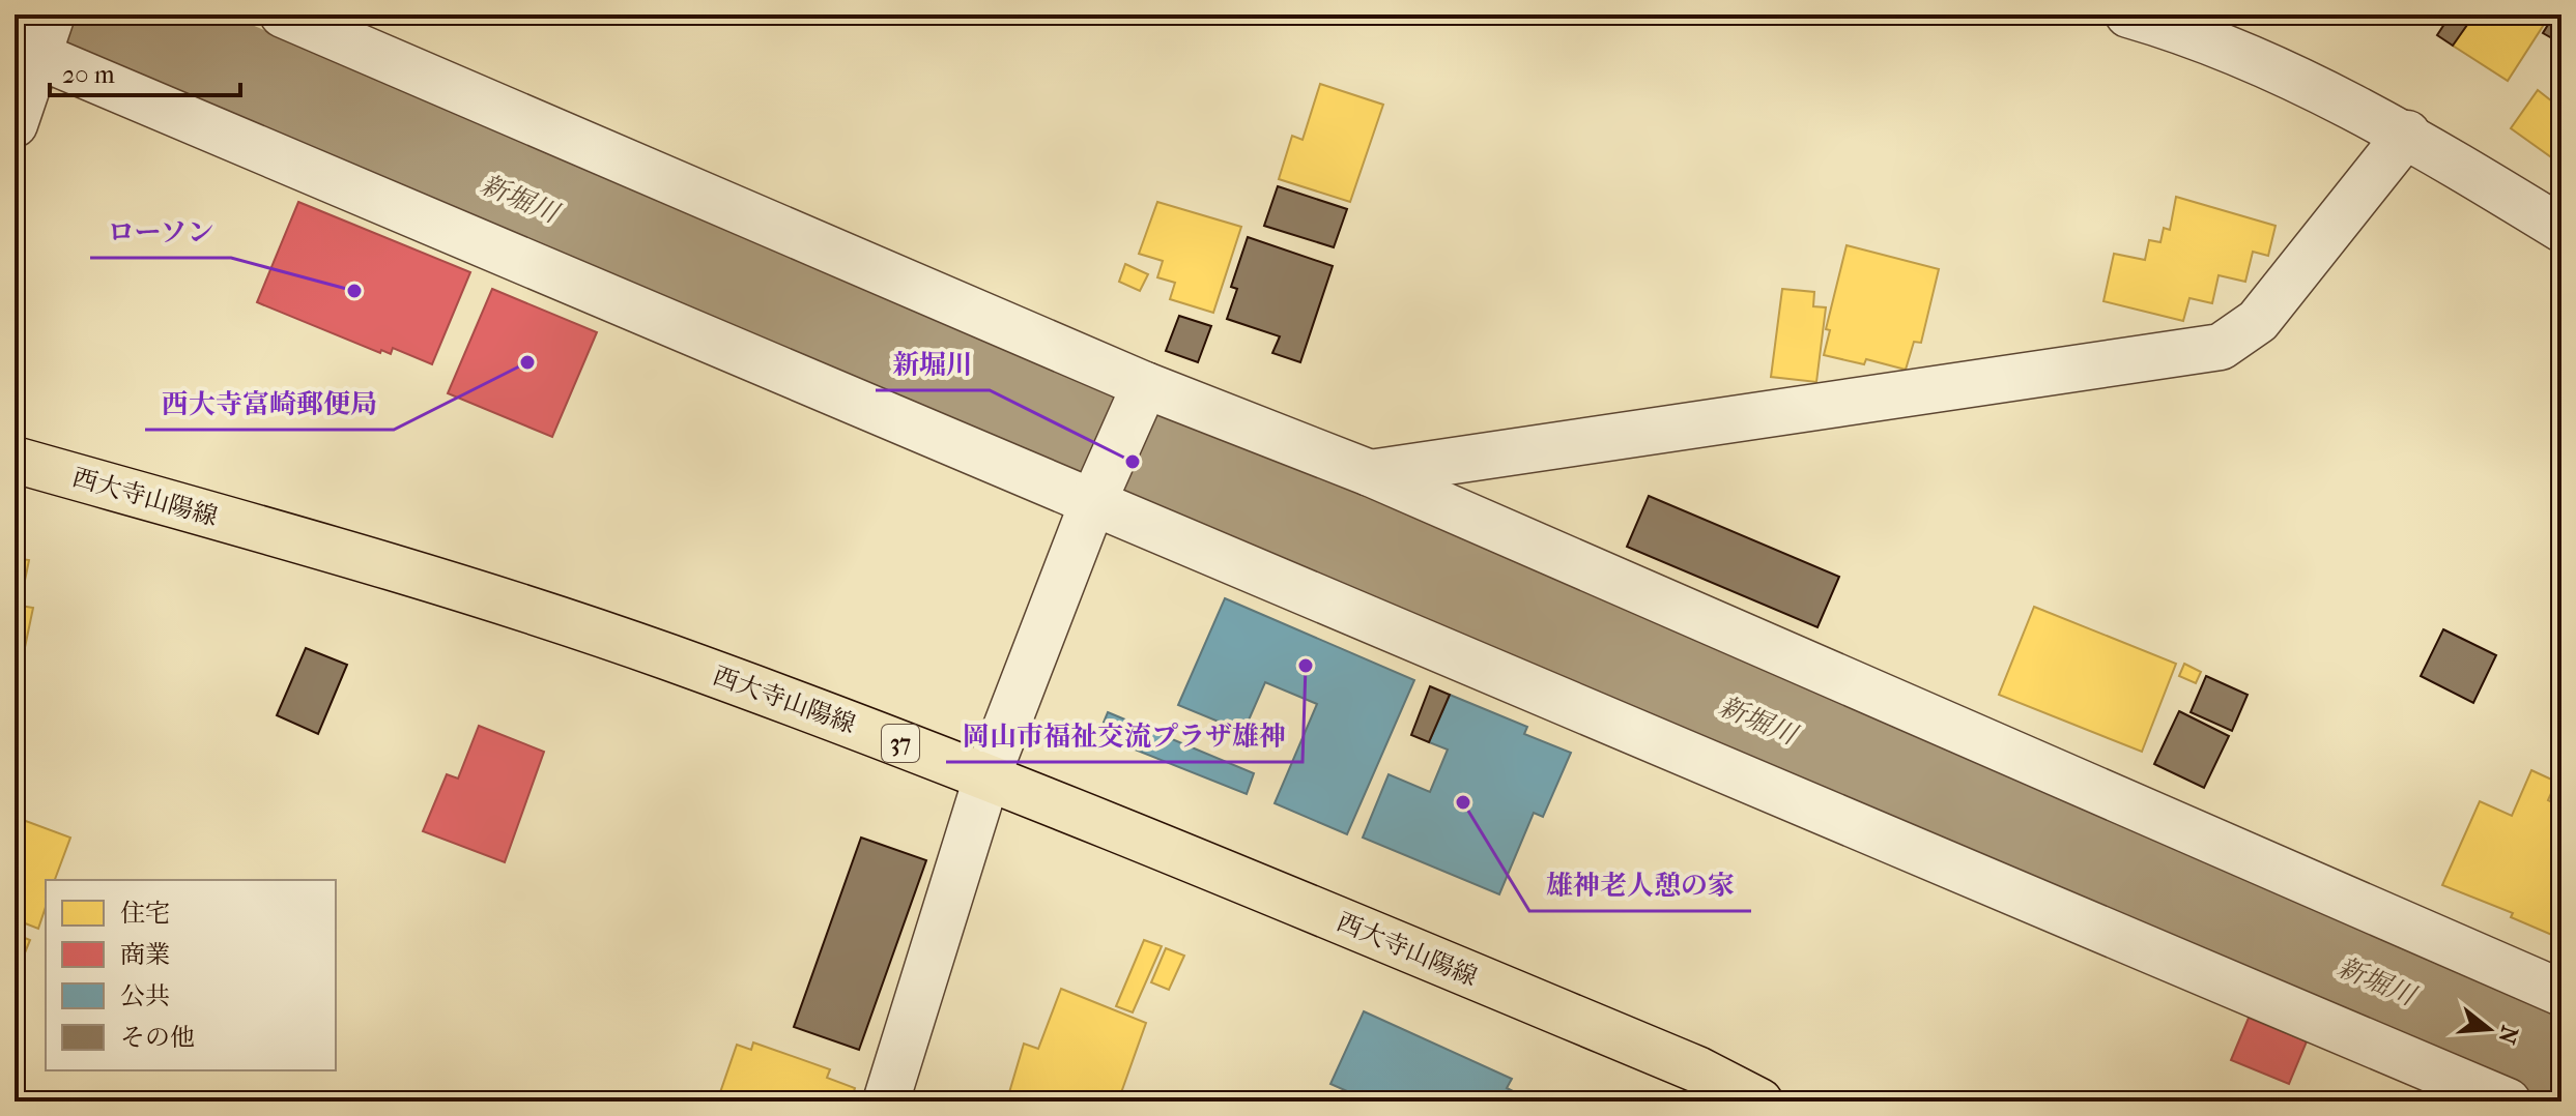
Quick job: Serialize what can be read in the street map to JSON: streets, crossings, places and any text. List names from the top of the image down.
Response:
{
  "streets": {
    "main road": ["西大寺山陽線", "37"]
  },
  "water": ["新堀川"],
  "places": [
    "ローソン",
    "西大寺富崎郵便局",
    "新堀川",
    "岡山市福祉交流プラザ雄神",
    "雄神老人憩の家"
  ],
  "legend": [
    "住宅",
    "商業",
    "公共",
    "その他"
  ],
  "scale_bar": "20 m",
  "north": "right"
}
